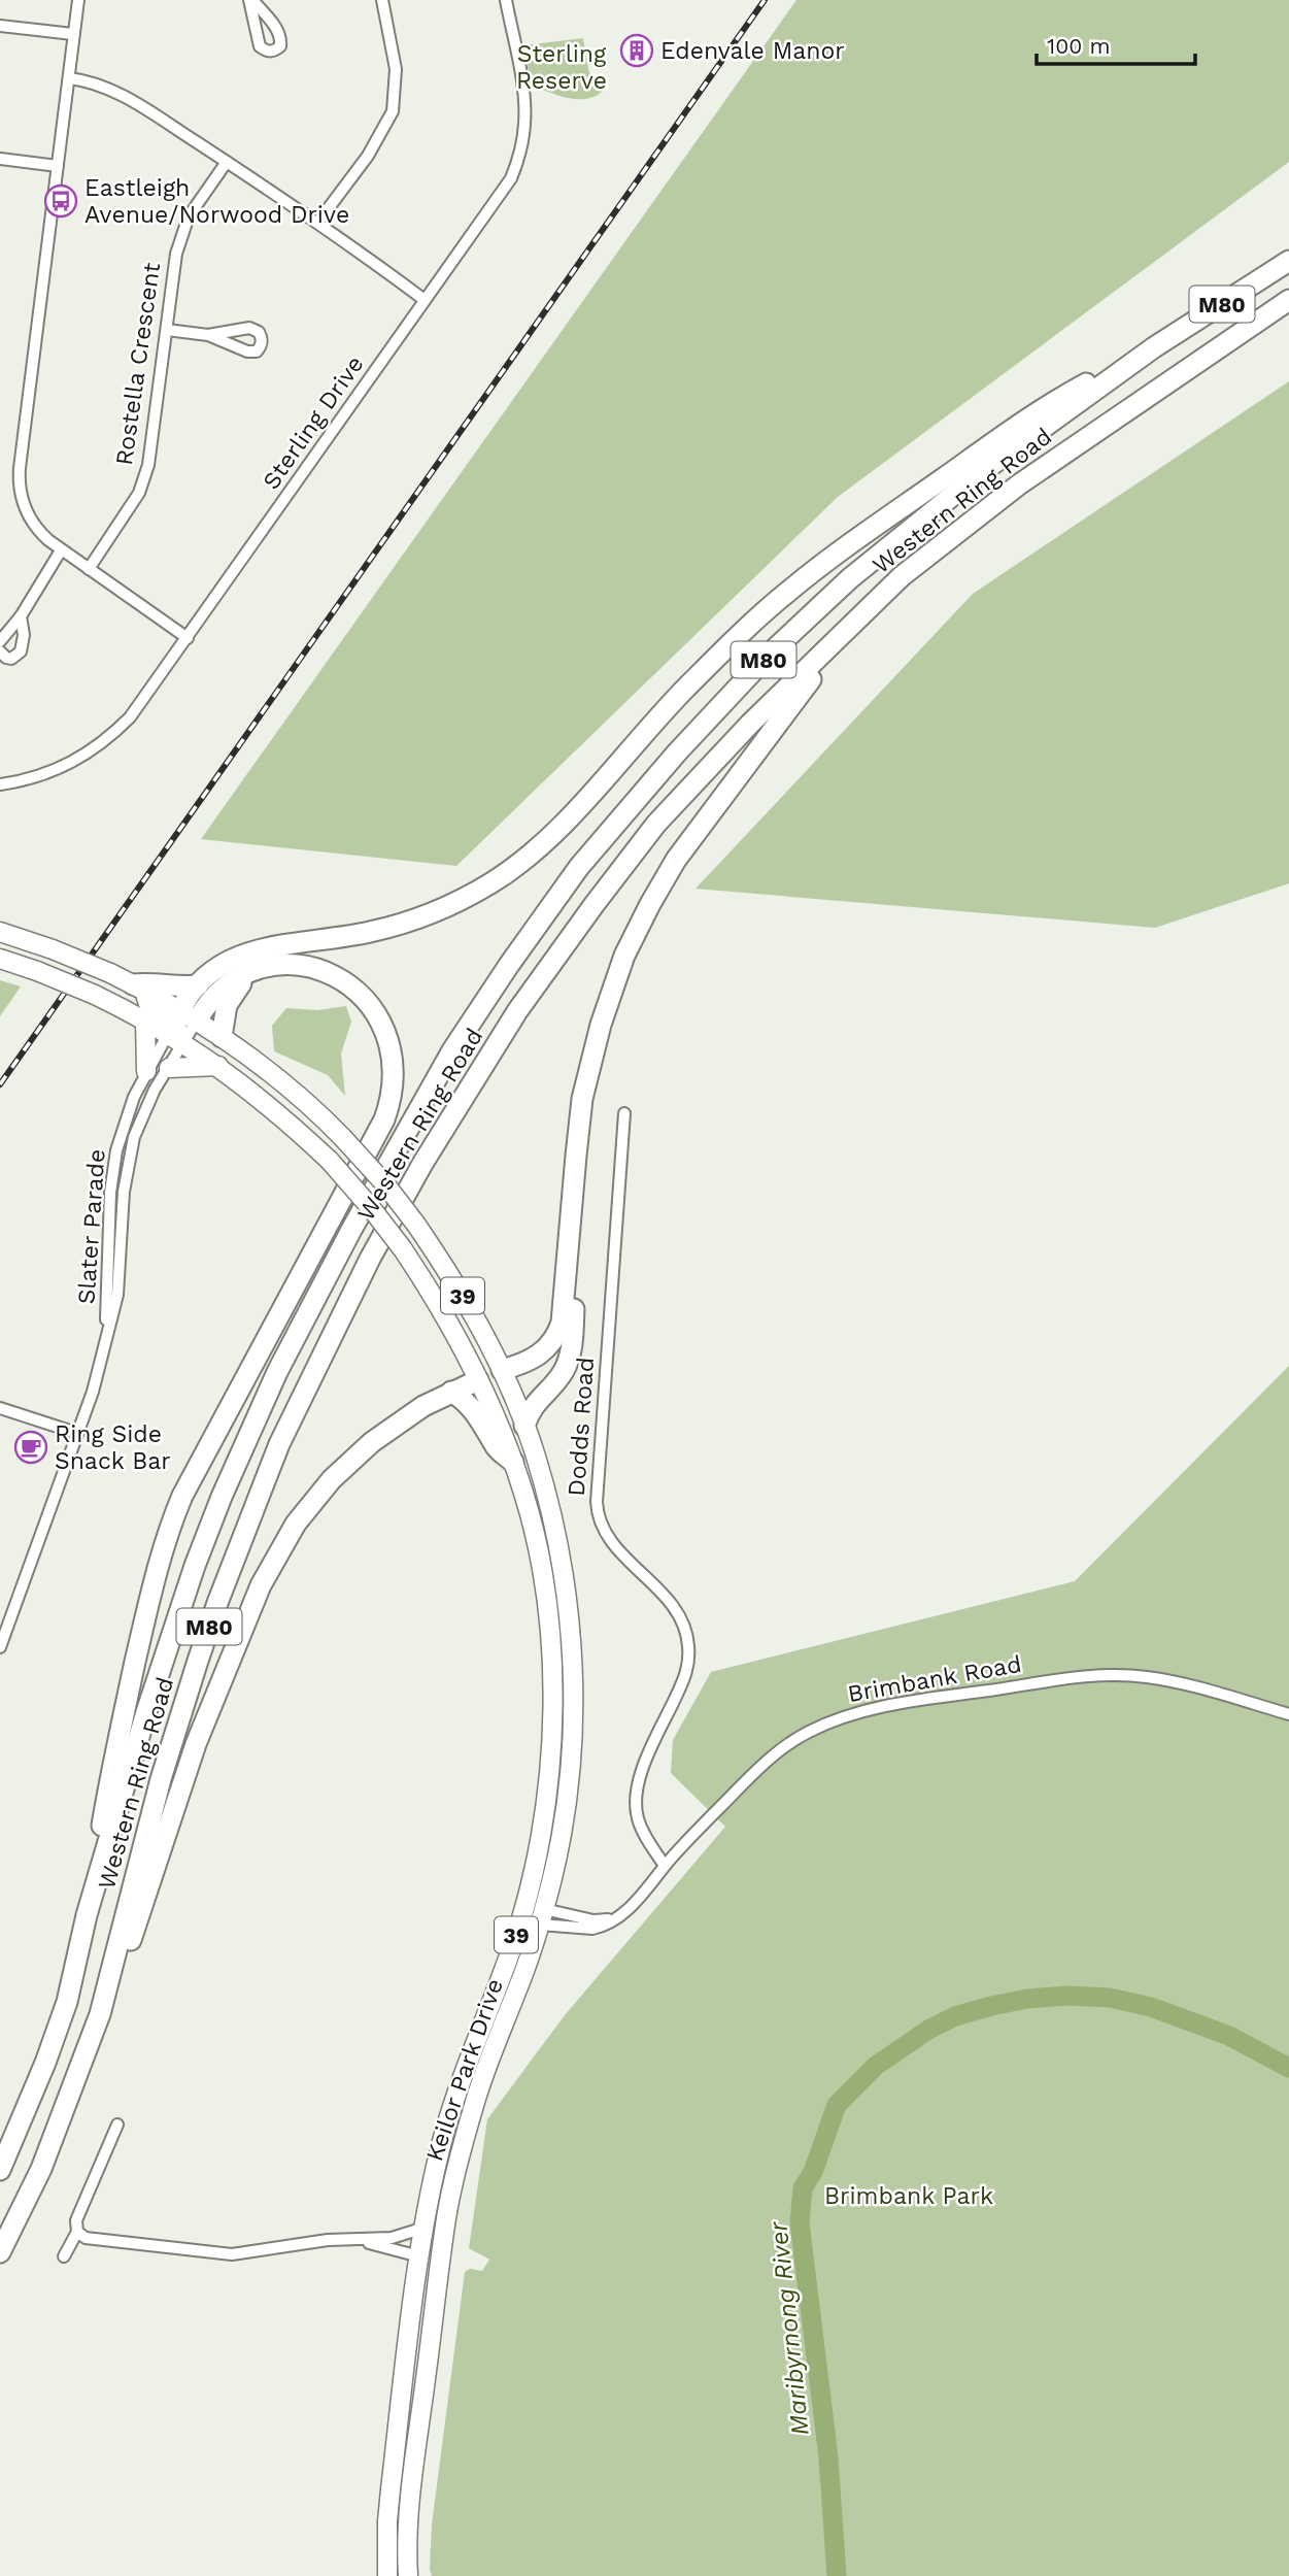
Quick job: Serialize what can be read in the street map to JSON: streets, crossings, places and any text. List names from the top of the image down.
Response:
{
  "streets": {
    "highway": ["M80", "Western Ring Road"],
    "main road": ["39", "Keilor Park Drive"],
    "street": [
      "Rostella Crescent",
      "Sterling Drive",
      "Slater Parade",
      "Dodds Road",
      "Brimbank Road"
    ]
  },
  "crossings": [
    ["Slater Parade", "Keilor Park Drive"],
    ["Dodds Road", "Brimbank Road"],
    ["Brimbank Road", "Keilor Park Drive"]
  ],
  "water": ["Maribyrnong River"],
  "parks": ["Sterling Reserve", "Brimbank Park"],
  "places": {
    "building": ["Edenvale Manor"],
    "bus stop": ["Eastleigh Avenue/Norwood Drive"],
    "cafe": ["Ring Side Snack Bar"]
  },
  "scale_bar": "100 m"
}
